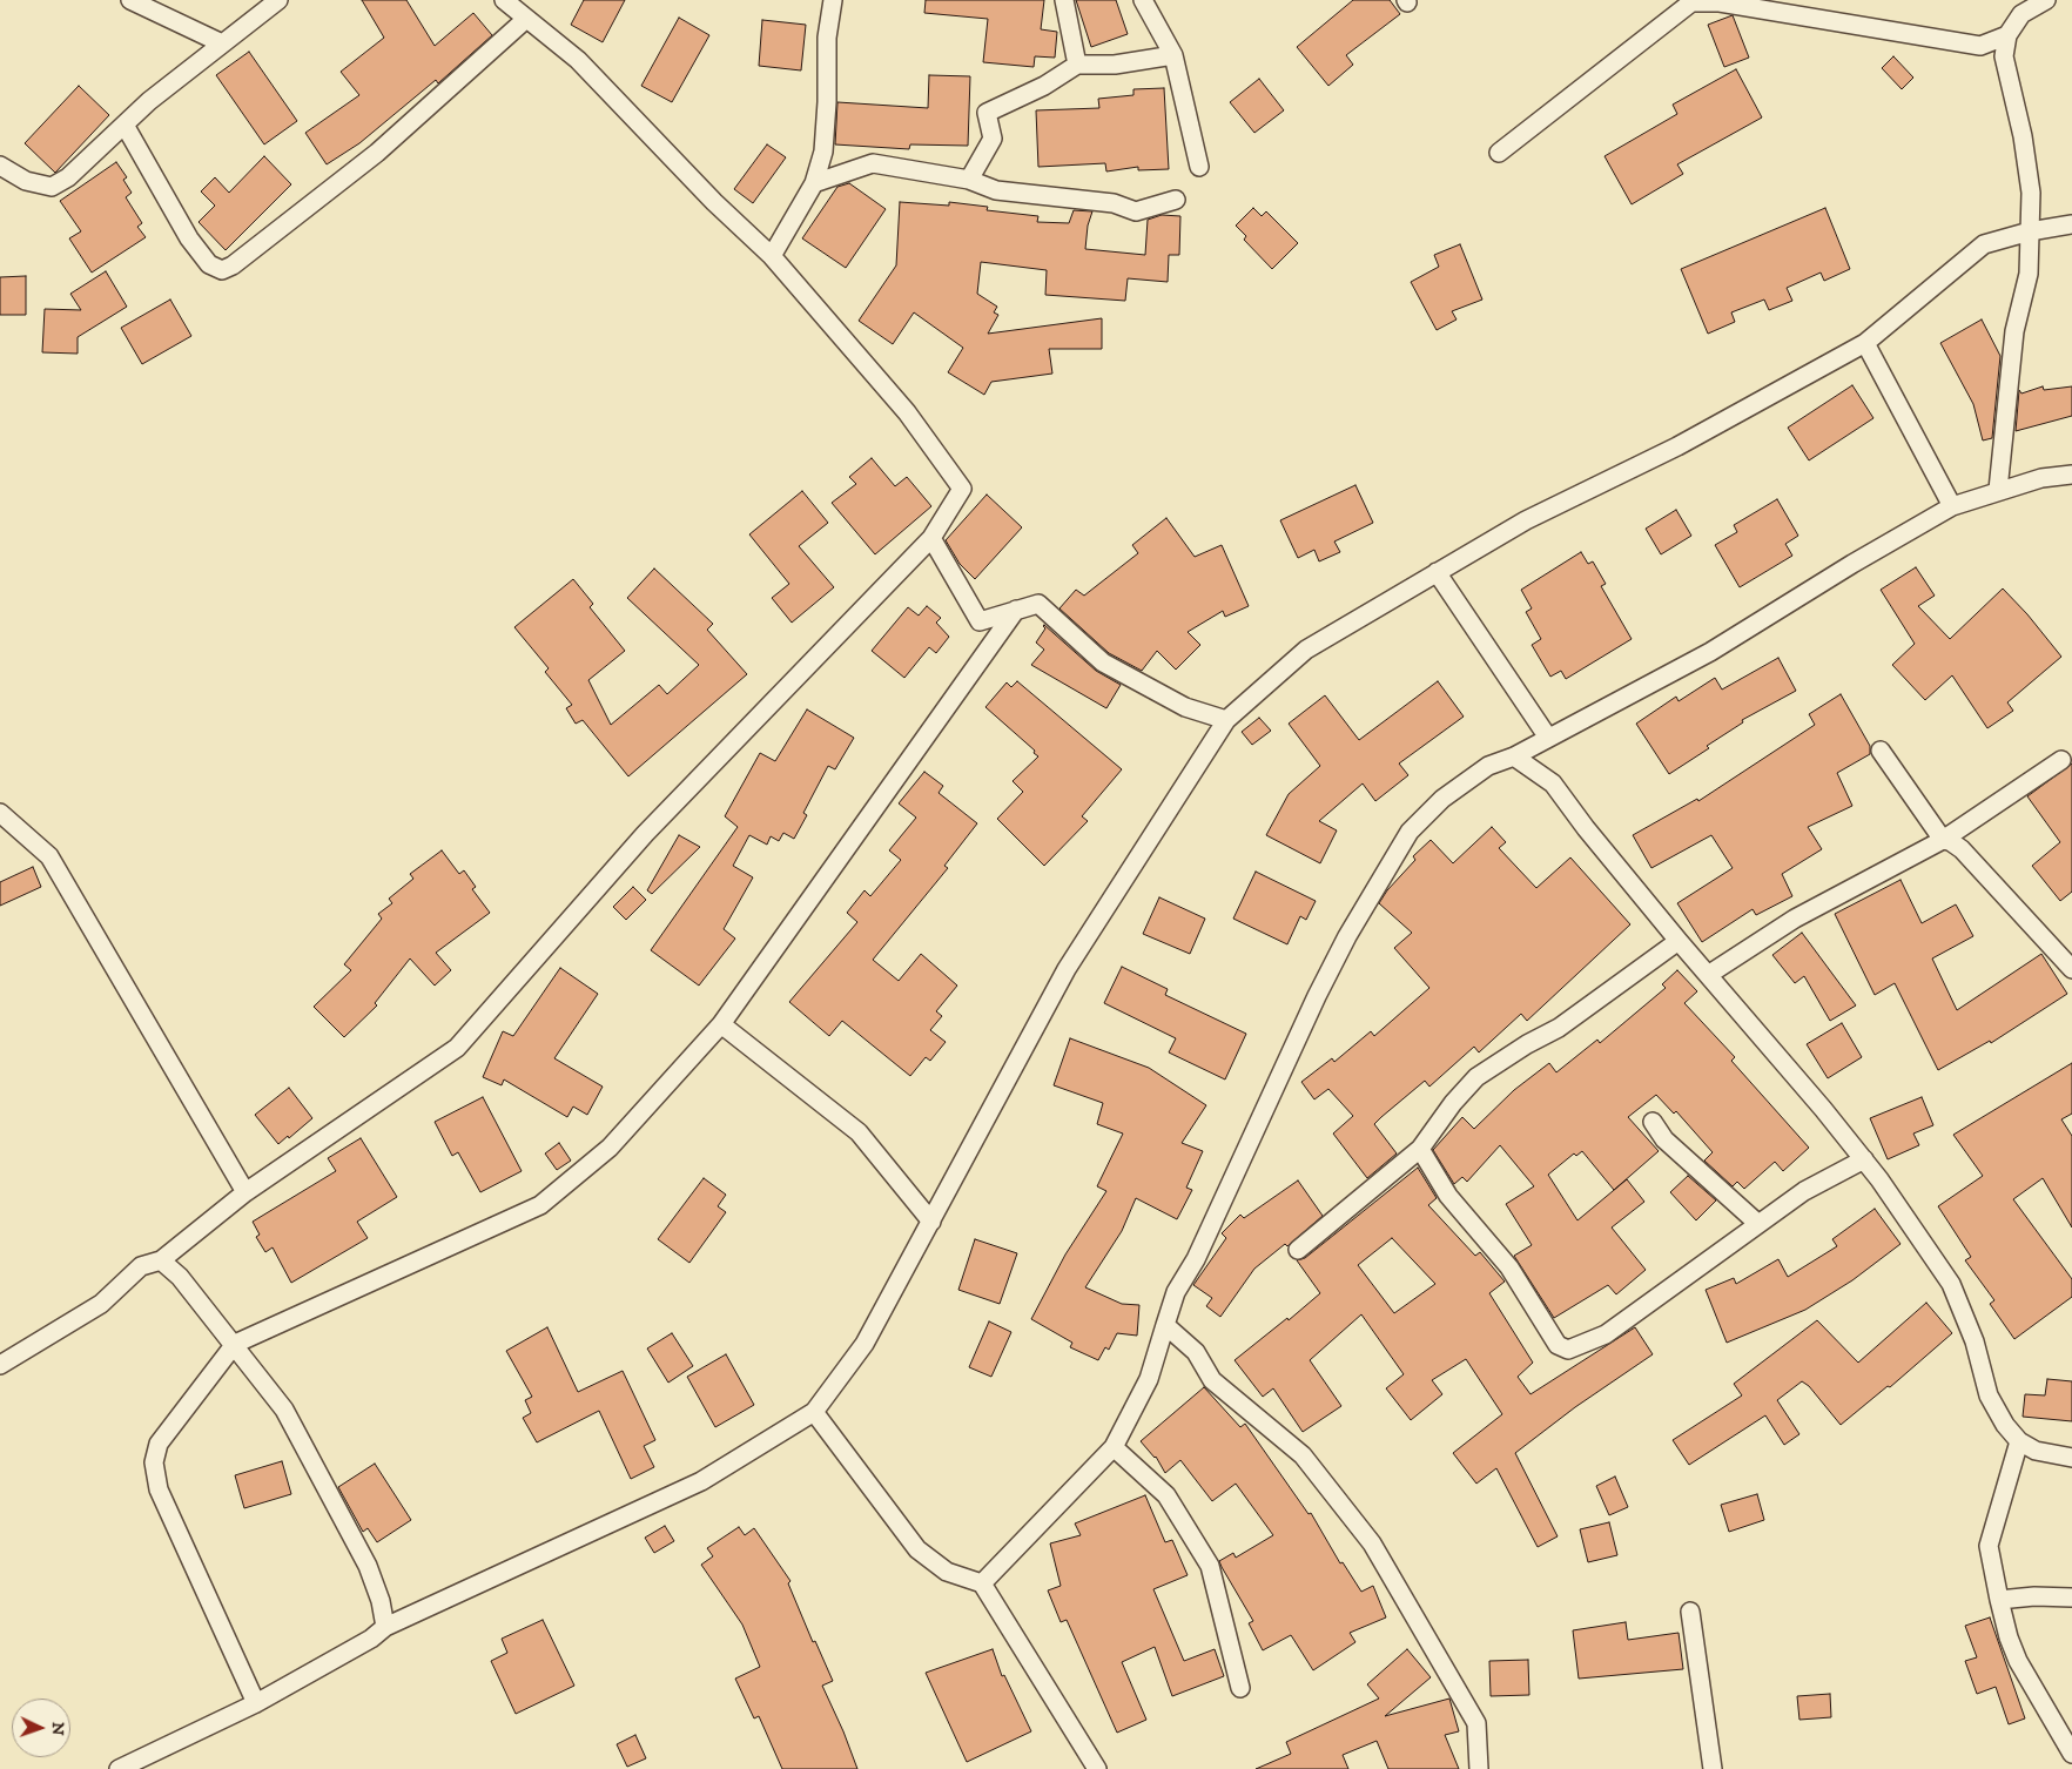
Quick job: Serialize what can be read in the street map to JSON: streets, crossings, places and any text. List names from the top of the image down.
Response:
{
  "north": "right"
}
